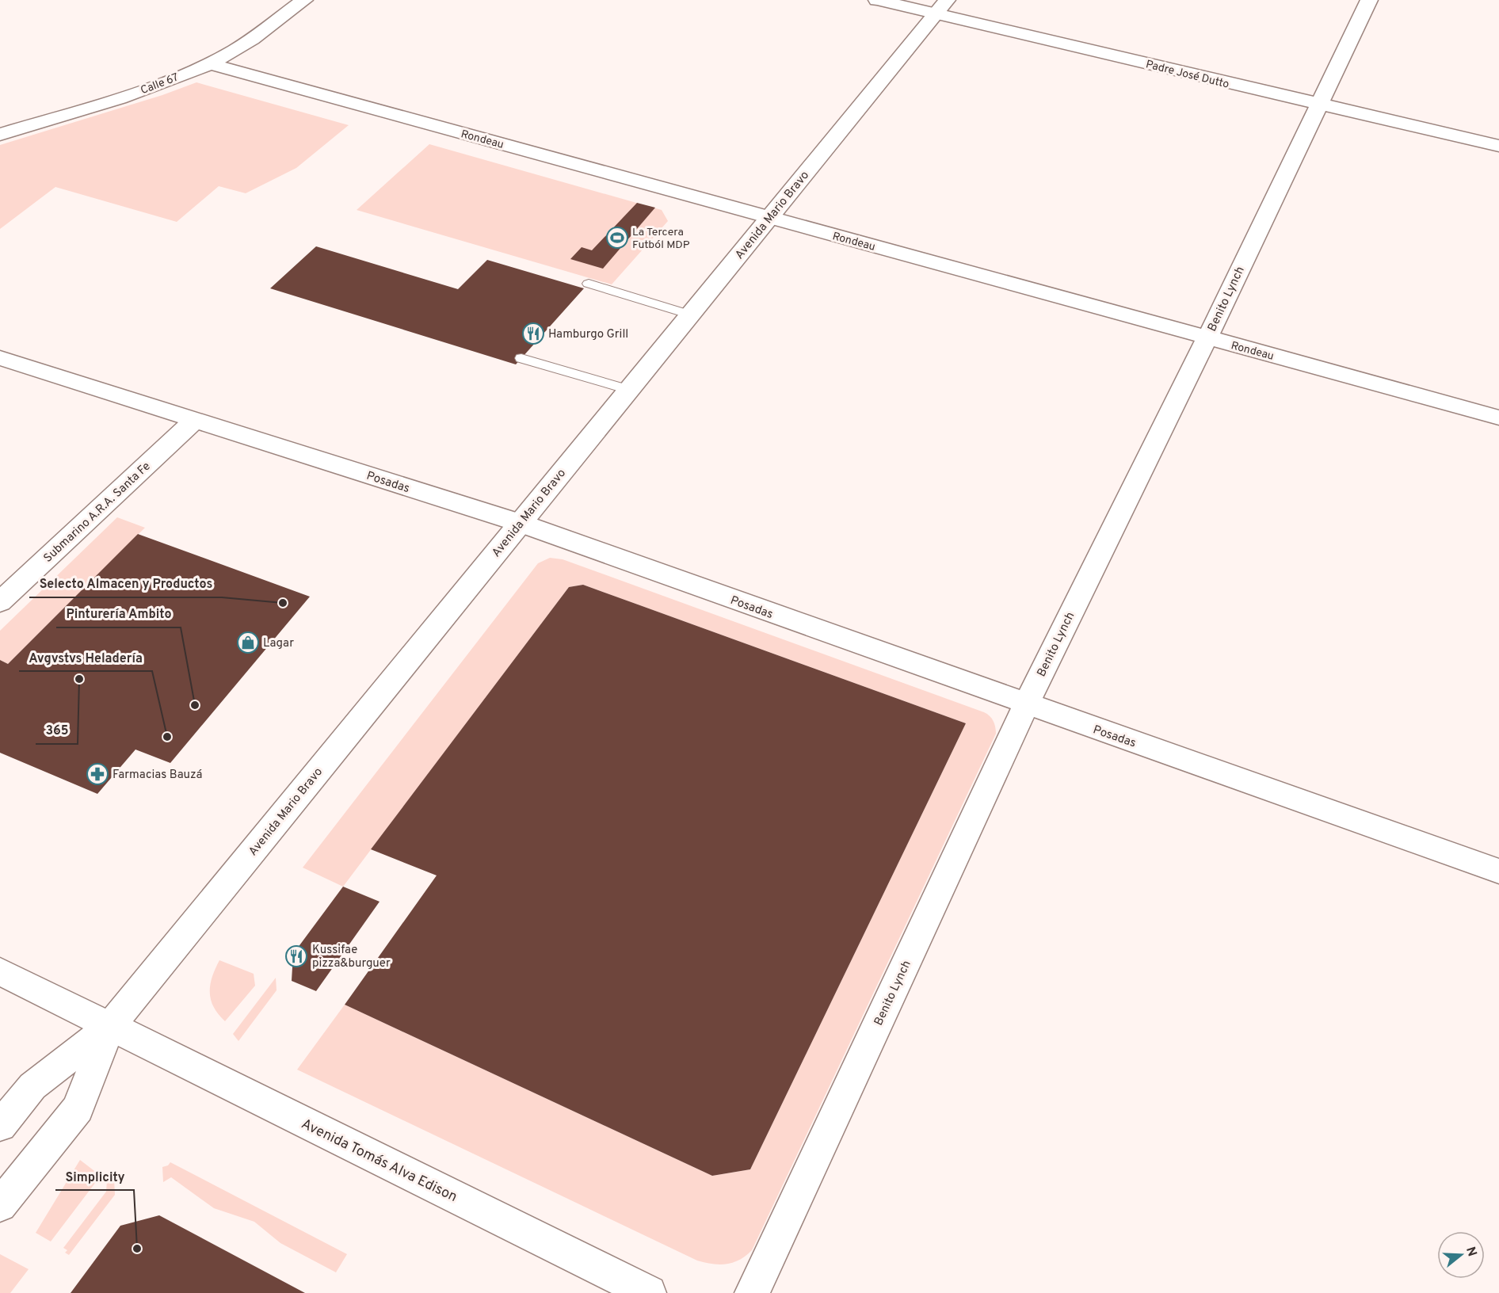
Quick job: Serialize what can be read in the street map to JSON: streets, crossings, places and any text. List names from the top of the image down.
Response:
{
  "streets": {
    "street": [
      "Padre José Dutto",
      "Calle 67",
      "Rondeau",
      "Avenida Mario Bravo",
      "Benito Lynch",
      "Posadas",
      "Submarino A.R.A. Santa Fe",
      "Avenida Tomás Alva Edison"
    ]
  },
  "crossings": [
    ["Padre José Dutto", "Avenida Mario Bravo"],
    ["Padre José Dutto", "Benito Lynch"],
    ["Calle 67", "Rondeau"],
    ["Rondeau", "Avenida Mario Bravo"],
    ["Rondeau", "Benito Lynch"],
    ["Avenida Mario Bravo", "Posadas"],
    ["Avenida Mario Bravo", "Avenida Tomás Alva Edison"],
    ["Benito Lynch", "Posadas"],
    ["Posadas", "Submarino A.R.A. Santa Fe"]
  ],
  "places": {
    "sports": ["La Tercera Futból MDP"],
    "restaurant": ["Hamburgo Grill", "Kussifae pizza&burguer"],
    "other": [
      "Selecto Almacen y Productos",
      "365",
      "Pinturería Ambito",
      "Avgvstvs Heladería",
      "Simplicity"
    ],
    "shop": ["Lagar"],
    "pharmacy": ["Farmacias Bauzá"]
  },
  "north": "right"
}
